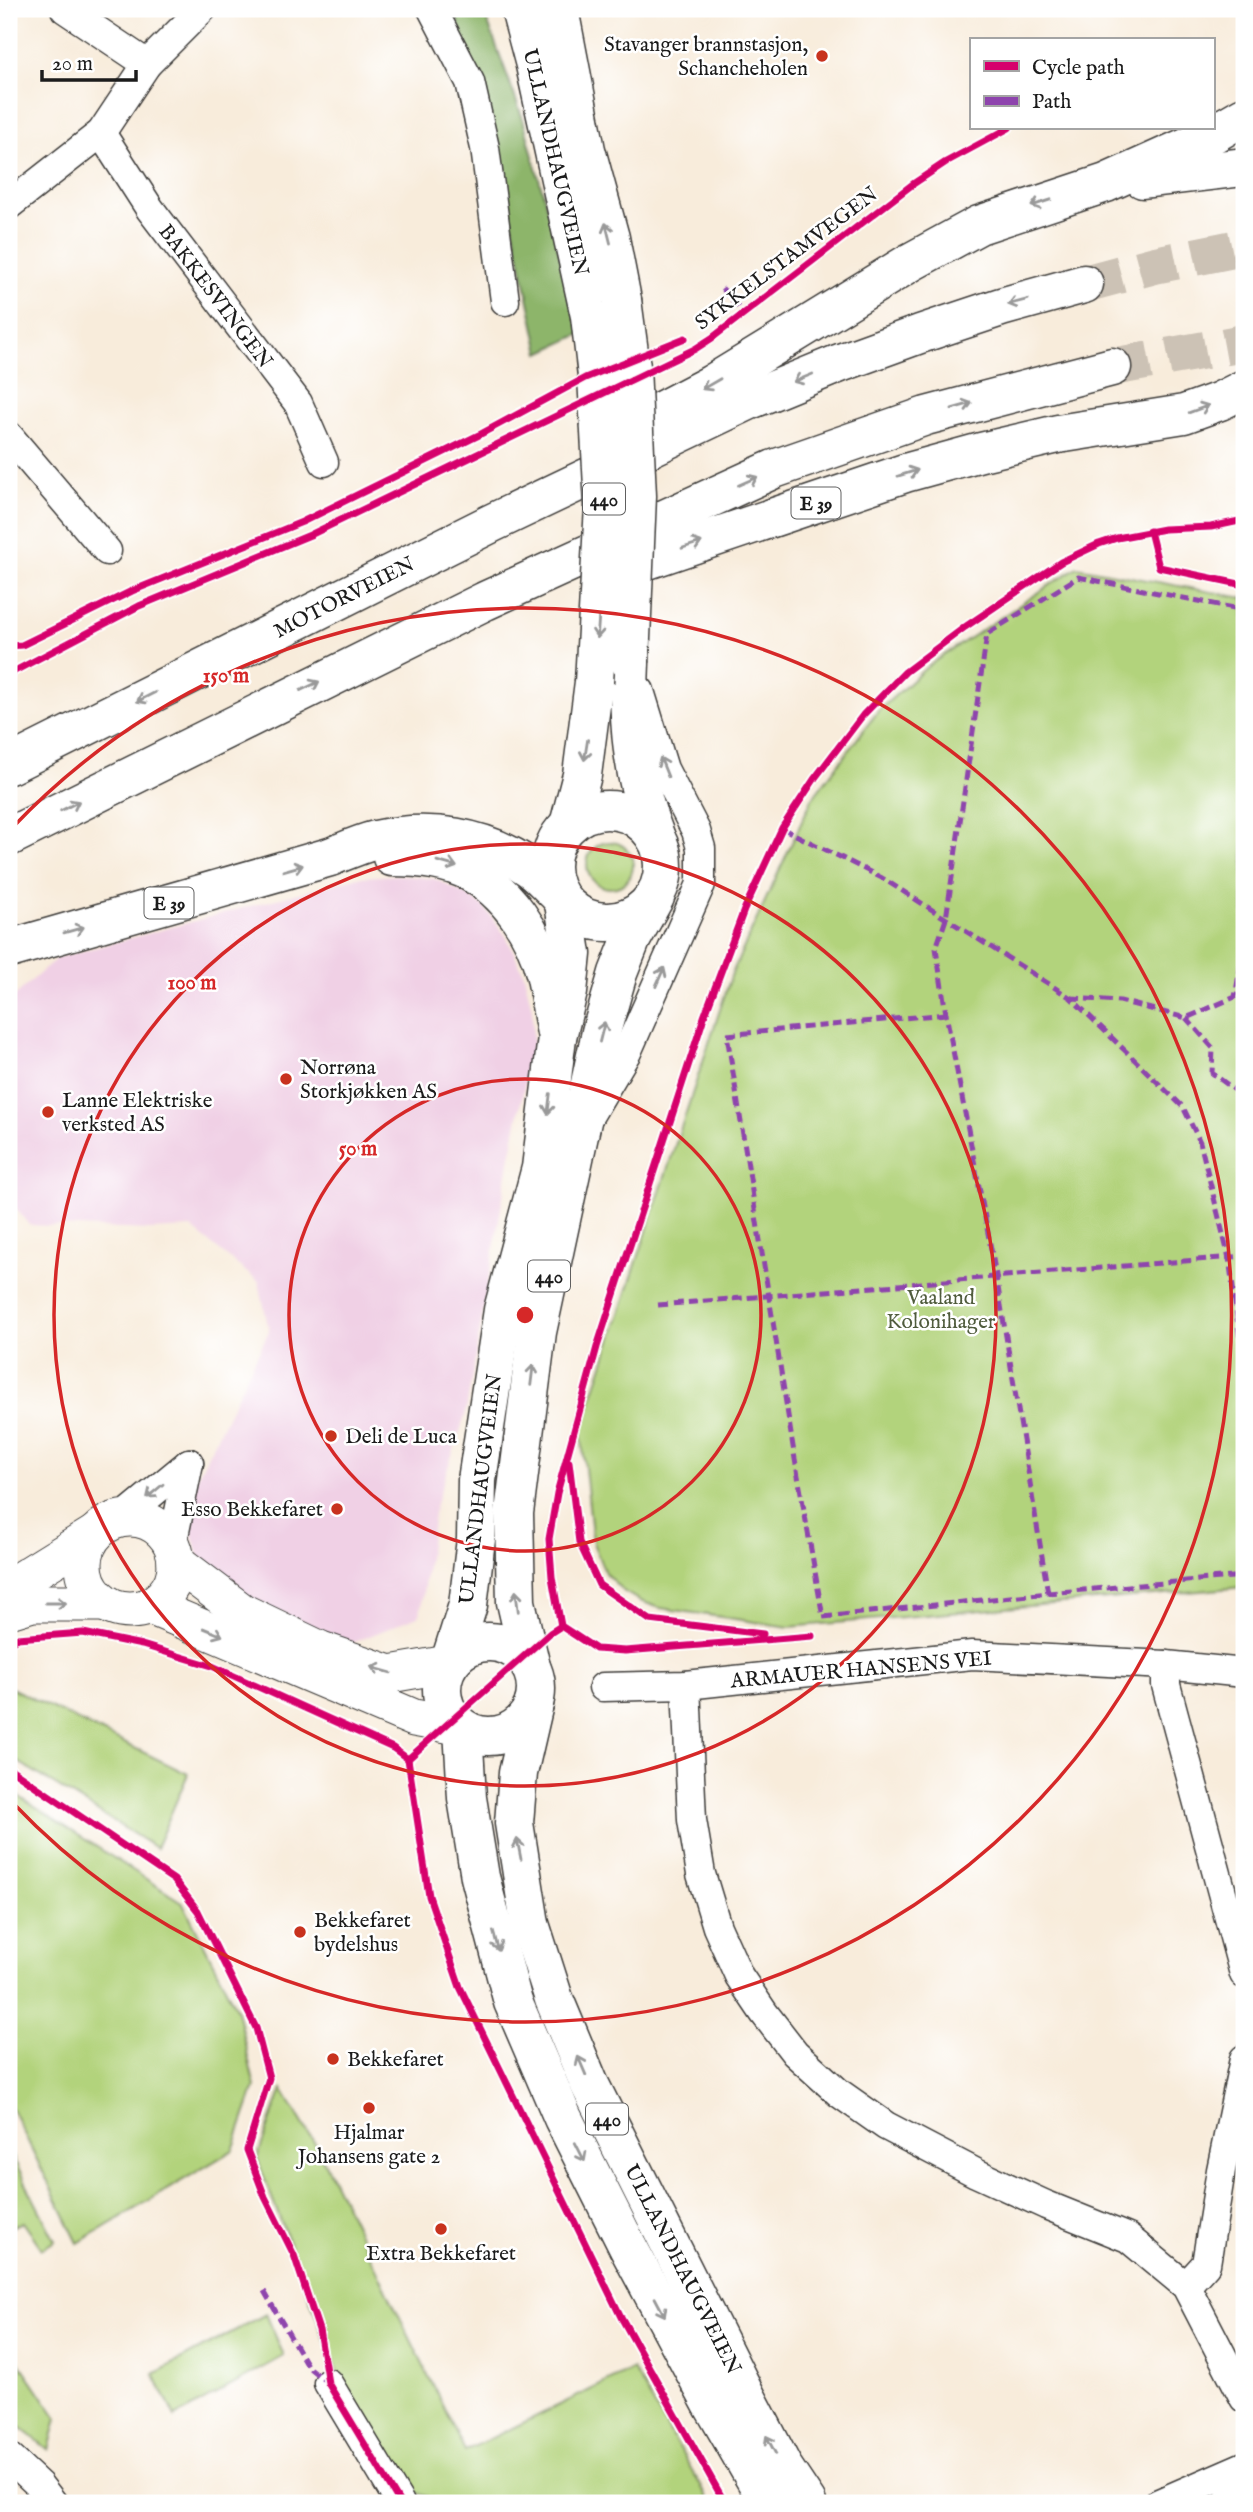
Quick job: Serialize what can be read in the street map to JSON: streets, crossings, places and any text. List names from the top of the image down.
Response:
{
  "streets": {
    "main road": [
      "ULLANDHAUGVEIEN",
      "440",
      "E 39",
      "MOTORVEIEN"
    ],
    "street": ["BAKKESVINGEN", "ARMAUER HANSENS VEI"],
    "cycle path": ["SYKKELSTAMVEGEN"]
  },
  "crossings": [
    ["ULLANDHAUGVEIEN", "440"],
    ["ULLANDHAUGVEIEN", "E 39"],
    ["440", "E 39"]
  ],
  "parks": ["Vaaland Kolonihager"],
  "places": [
    "Stavanger brannstasjon, Schancheholen",
    "Norrøna Storkjøkken AS",
    "Lanne Elektriske verksted AS",
    "Deli de Luca",
    "Esso Bekkefaret",
    "Bekkefaret bydelshus",
    "Bekkefaret",
    "Hjalmar Johansens gate 2",
    "Extra Bekkefaret"
  ],
  "legend": ["Cycle path", "Path"],
  "scale_bar": "20 m",
  "rings": ["150 m", "100 m", "50 m"]
}
